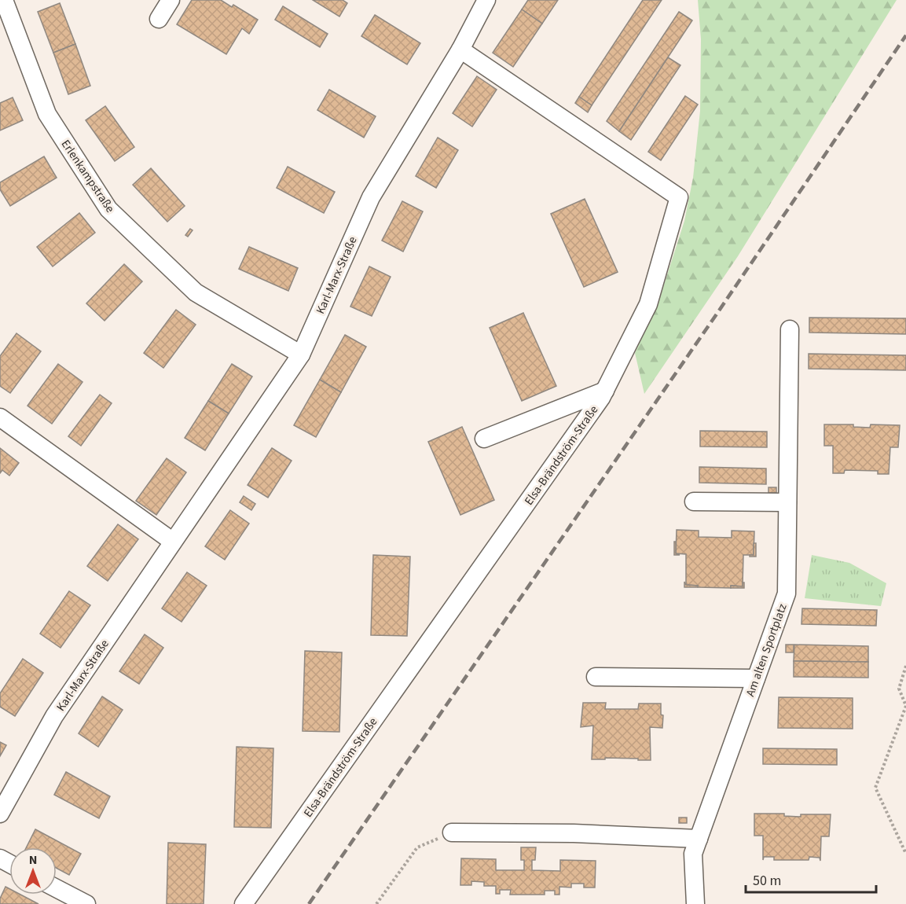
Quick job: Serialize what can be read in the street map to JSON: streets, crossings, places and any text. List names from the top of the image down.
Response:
{
  "streets": {
    "street": [
      "Erlenkampstraße",
      "Karl-Marx-Straße",
      "Elsa-Brändström-Straße",
      "Am alten Sportplatz"
    ]
  },
  "crossings": [
    ["Erlenkampstraße", "Karl-Marx-Straße"],
    ["Karl-Marx-Straße", "Elsa-Brändström-Straße"]
  ],
  "scale_bar": "50 m",
  "north": "top"
}
